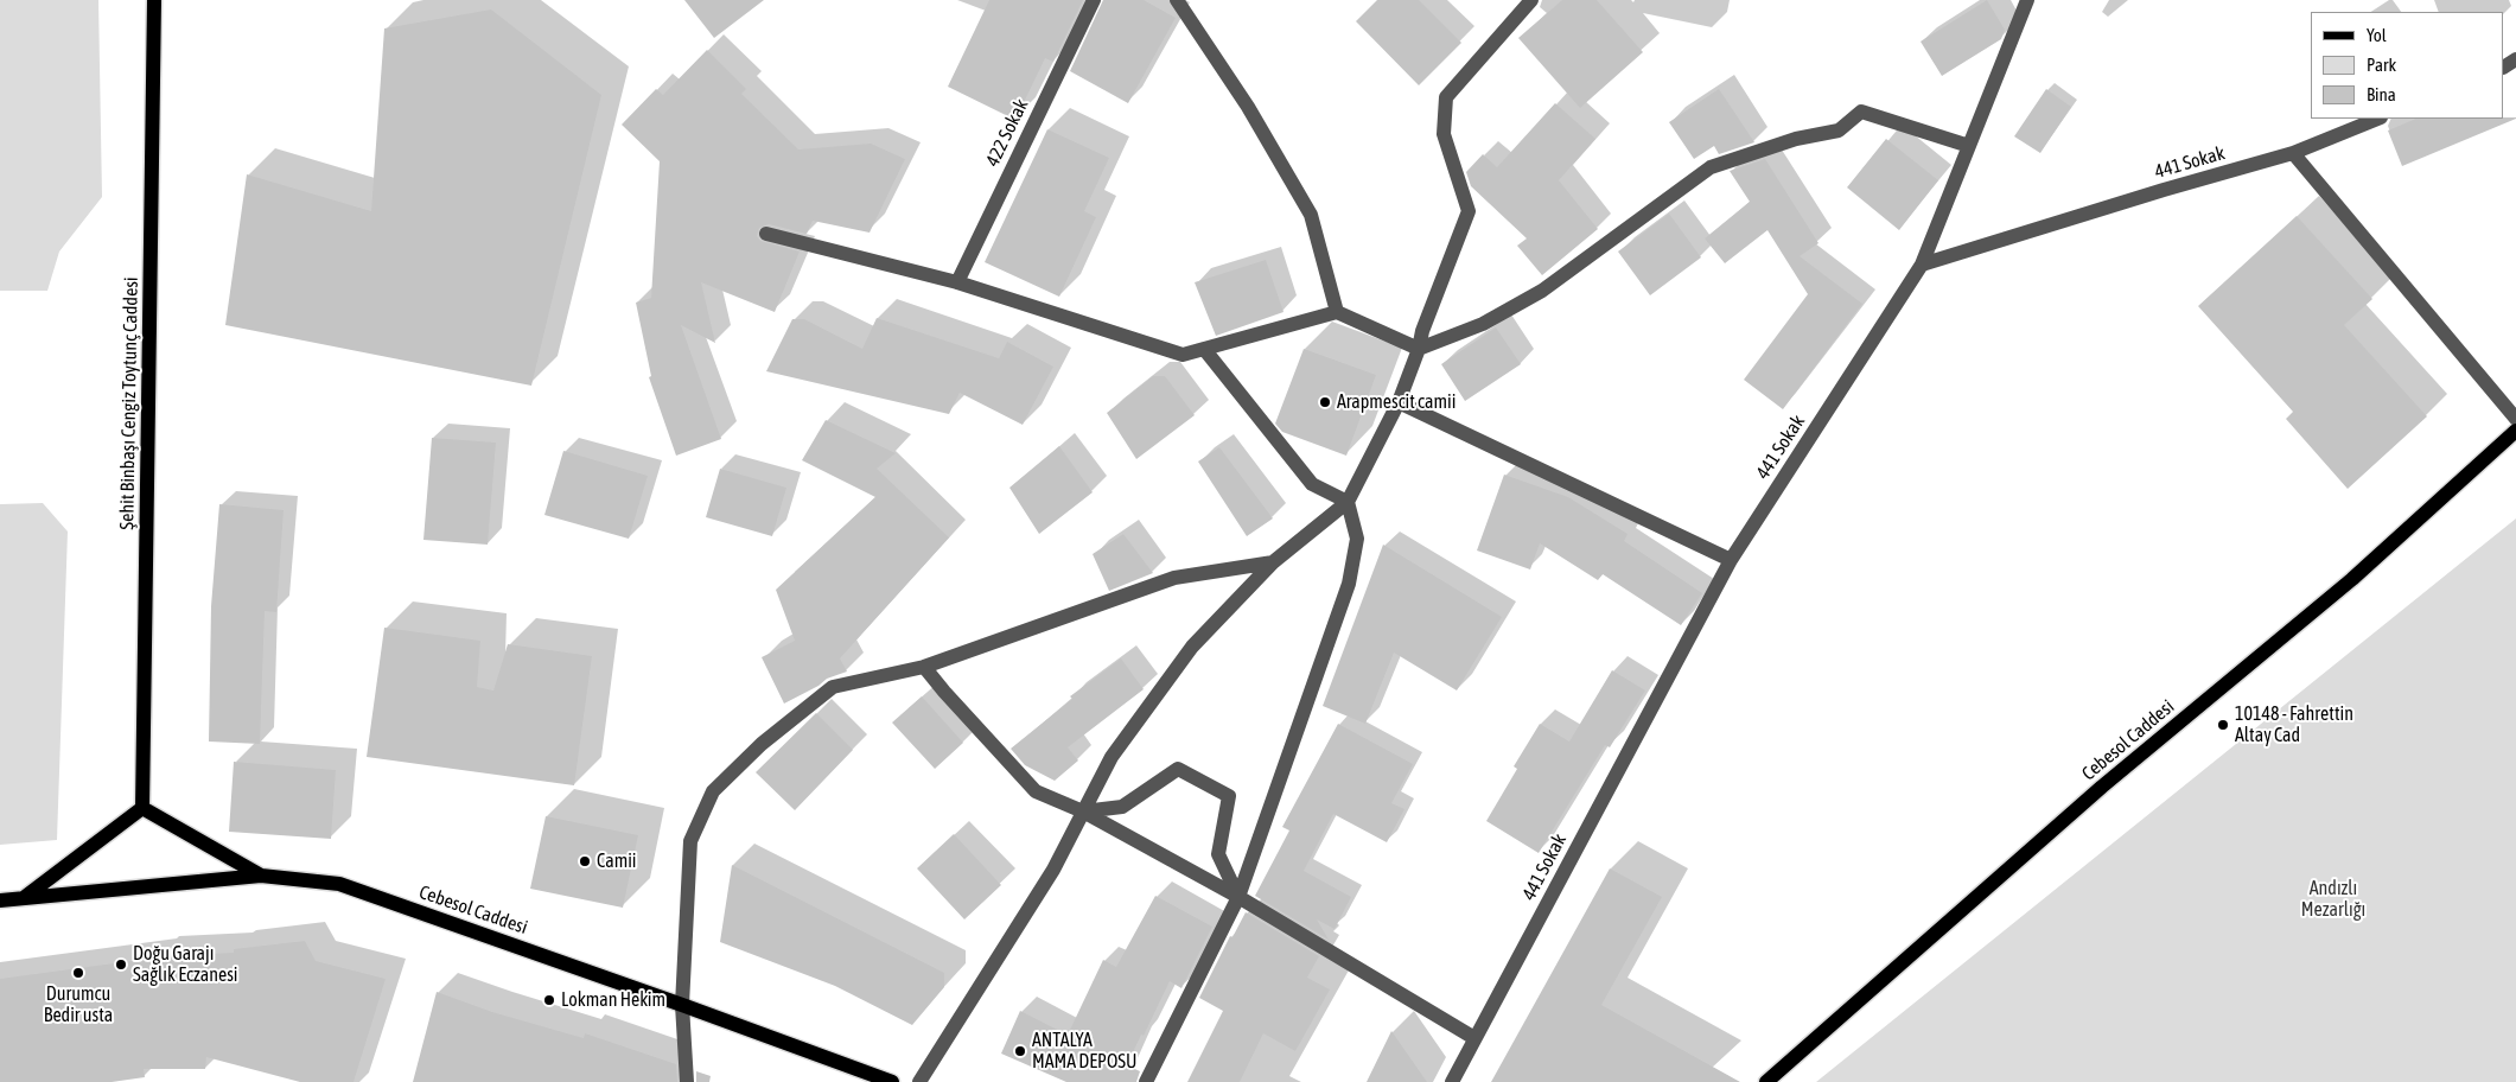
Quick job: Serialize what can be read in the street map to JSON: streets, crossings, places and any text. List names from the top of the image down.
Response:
{
  "streets": {
    "main road": ["Şehit Binbaşı Cengiz Toytunç Caddesi", "Cebesol Caddesi"],
    "street": ["422 Sokak", "441 Sokak"]
  },
  "parks": ["Andızlı Mezarlığı"],
  "places": [
    "Arapmescit camii",
    "10148 - Fahrettin Altay Cad",
    "Camii",
    "Doğu Garajı Sağlık Eczanesi",
    "Durumcu Bedir usta",
    "Lokman Hekim",
    "ANTALYA MAMA DEPOSU"
  ],
  "legend": ["Yol", "Park", "Bina"]
}
